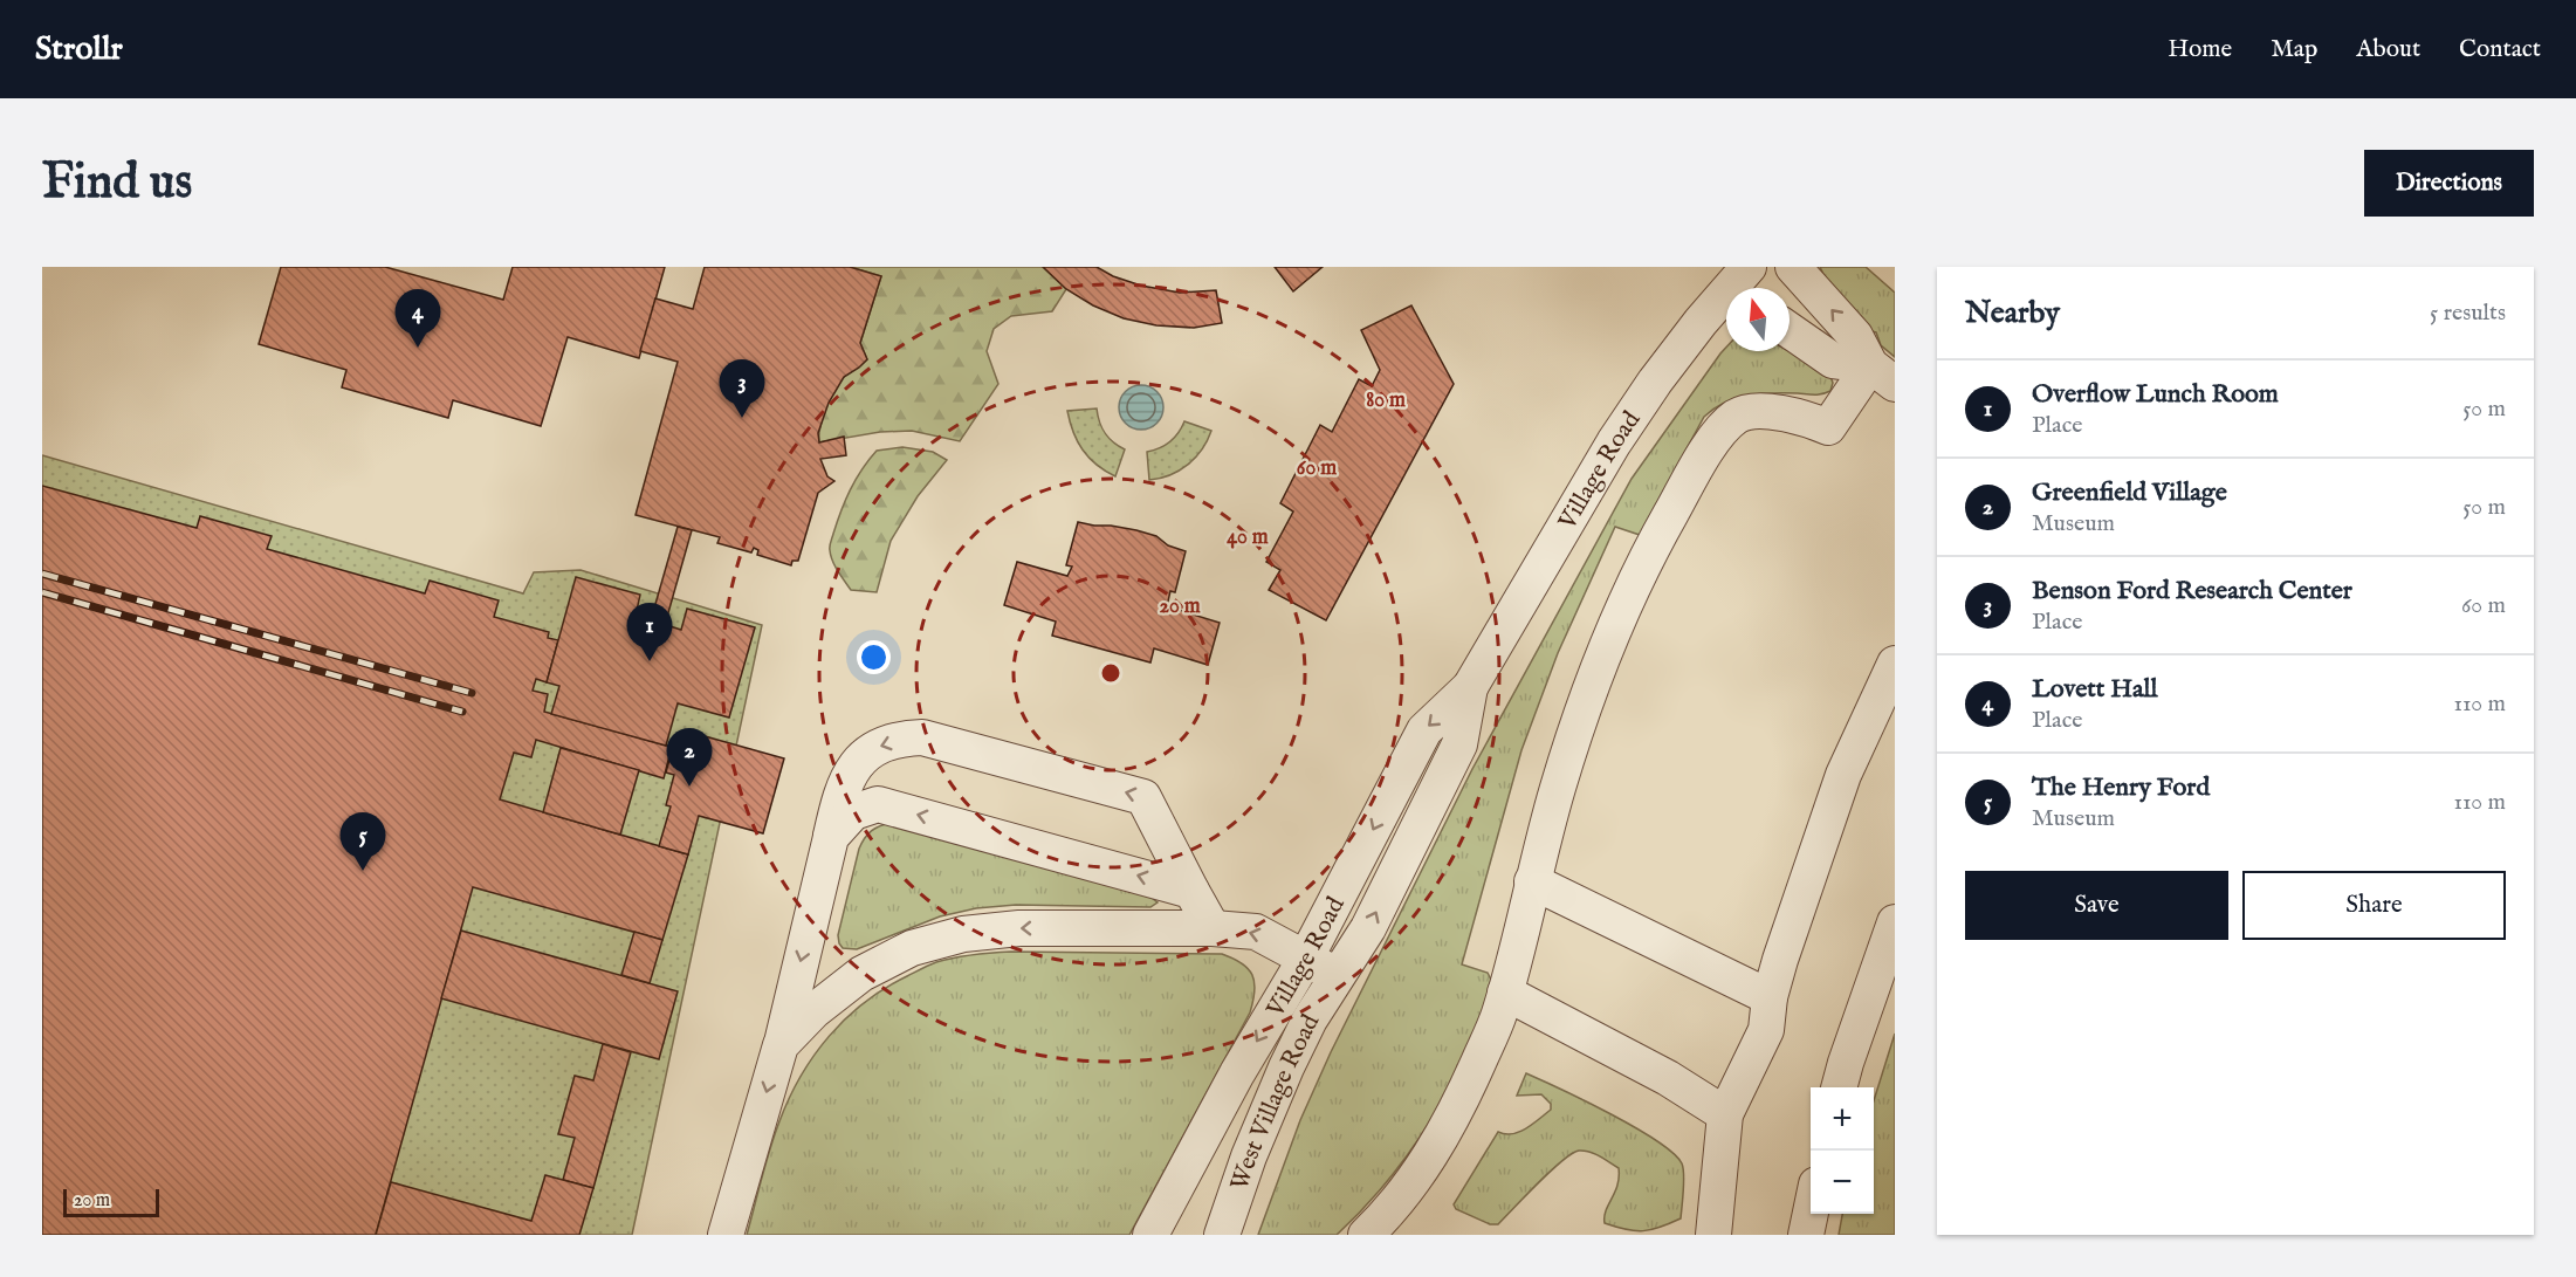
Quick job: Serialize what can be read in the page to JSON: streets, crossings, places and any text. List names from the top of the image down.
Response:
{
  "streets": {
    "street": ["Village Road", "West Village Road"]
  },
  "crossings": [
    ["Village Road", "West Village Road"]
  ],
  "scale_bar": "20 m",
  "north": "top",
  "page": {
    "header": "Strollr",
    "nav": [
      "Home",
      "Map",
      "About",
      "Contact"
    ],
    "buttons": [
      "Directions",
      ["Save", "Share"]
    ],
    "title": "Find us",
    "heading": ["Nearby", "5 results"],
    "pins": [
      "4",
      "3",
      "1",
      "2",
      "5"
    ],
    "list": [
      {
        "mark": "1",
        "name": "Overflow Lunch Room",
        "note": "Place",
        "value": "50 m"
      },
      {
        "mark": "2",
        "name": "Greenfield Village",
        "note": "Museum",
        "value": "50 m"
      },
      {
        "mark": "3",
        "name": "Benson Ford Research Center",
        "note": "Place",
        "value": "60 m"
      },
      {
        "mark": "4",
        "name": "Lovett Hall",
        "note": "Place",
        "value": "110 m"
      },
      {
        "mark": "5",
        "name": "The Henry Ford",
        "note": "Museum",
        "value": "110 m"
      }
    ],
    "map_buttons": ["+", "−"],
    "scale": "20 m"
  },
  "rings": [
    "80 m",
    "60 m",
    "40 m",
    "20 m"
  ]
}
